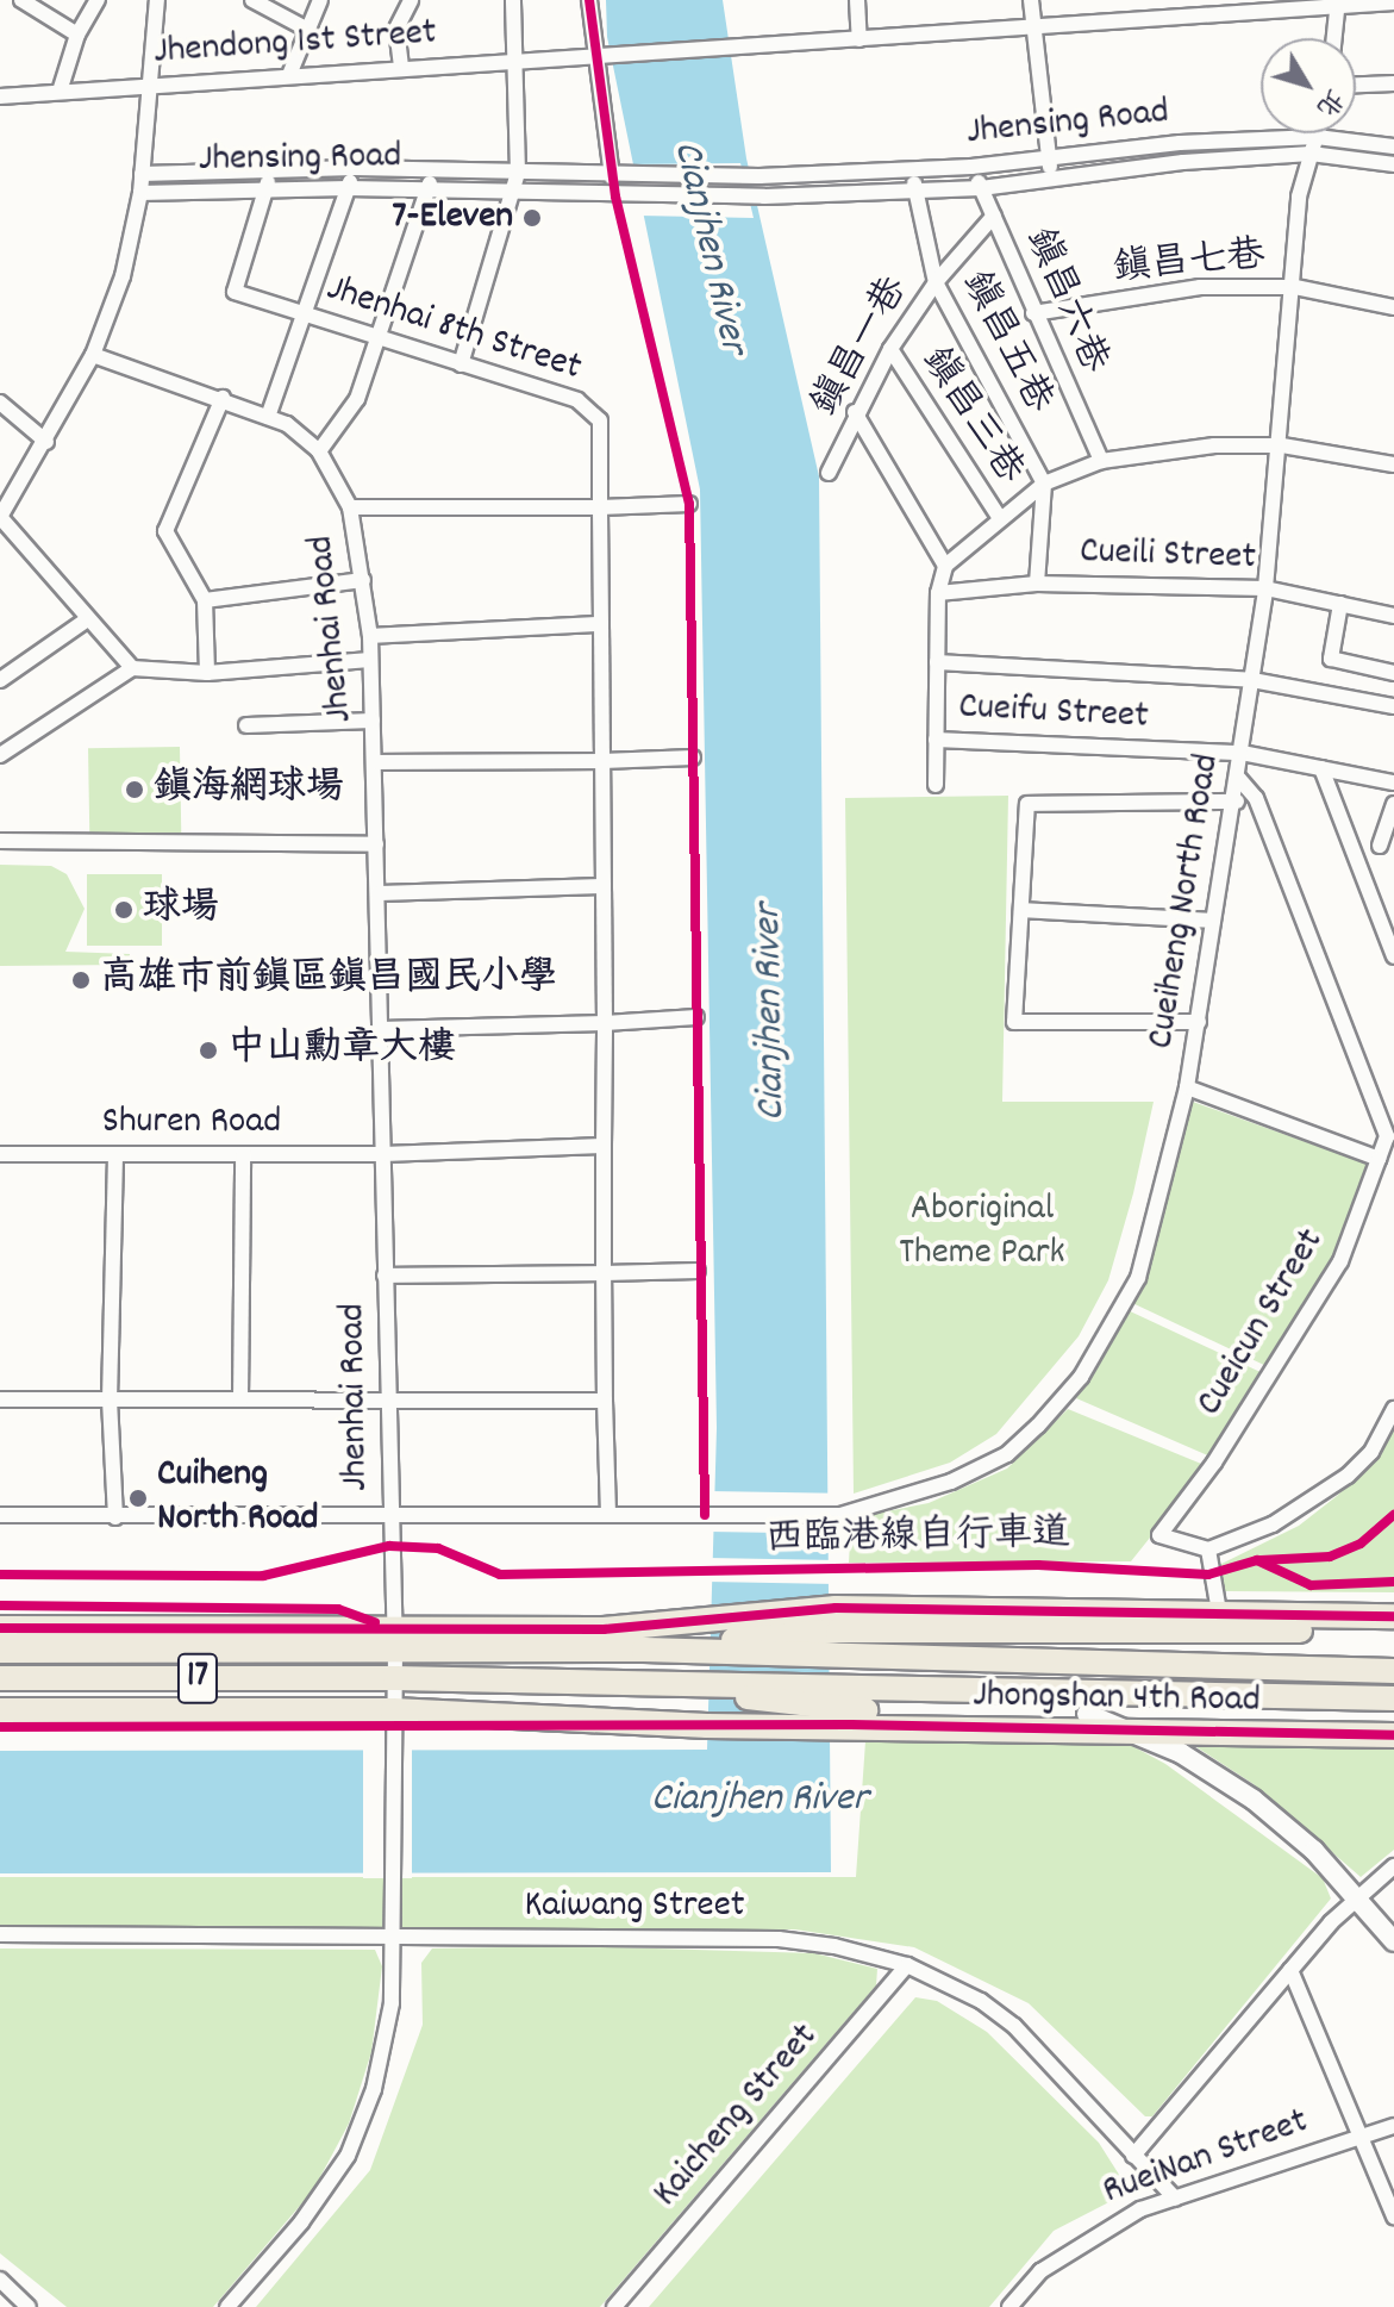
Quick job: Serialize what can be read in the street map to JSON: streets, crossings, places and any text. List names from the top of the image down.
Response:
{
  "streets": {
    "main road": ["17", "Jhongshan 4th Road"],
    "street": [
      "Jhendong 1st Street",
      "Jhensing Road",
      "鎮昌七巷",
      "鎮昌六巷",
      "Jhenhai 8th Street",
      "鎮昌五巷",
      "鎮昌一巷",
      "鎮昌三巷",
      "Cueili Street",
      "Jhenhai Road",
      "Cueifu Street",
      "Cueiheng North Road",
      "Shuren Road",
      "Cueicun Street",
      "Kaiwang Street",
      "Kaicheng Street",
      "RueiNan Street"
    ],
    "cycle path": ["西臨港線自行車道"]
  },
  "crossings": [
    ["Jhensing Road", "鎮昌六巷"],
    ["Jhensing Road", "Jhenhai 8th Street"],
    ["Jhensing Road", "鎮昌五巷"],
    ["Jhensing Road", "Cueiheng North Road"],
    ["鎮昌七巷", "鎮昌六巷"],
    ["鎮昌七巷", "Cueiheng North Road"],
    ["鎮昌六巷", "鎮昌一巷"],
    ["鎮昌五巷", "鎮昌一巷"],
    ["鎮昌一巷", "鎮昌三巷"],
    ["Cueili Street", "Cueiheng North Road"],
    ["Jhenhai Road", "Shuren Road"],
    ["Jhenhai Road", "17"],
    ["Jhenhai Road", "Kaiwang Street"],
    ["Cueifu Street", "Cueiheng North Road"],
    ["17", "Jhongshan 4th Road"],
    ["Kaiwang Street", "Kaicheng Street"],
    ["Kaiwang Street", "RueiNan Street"]
  ],
  "water": ["Cianjhen River"],
  "parks": ["Aboriginal Theme Park"],
  "places": [
    "7-Eleven",
    "鎮海網球場",
    "球場",
    "高雄市前鎮區鎮昌國民小學",
    "中山勳章大樓",
    "Cuiheng North Road"
  ],
  "north": "bottom right"
}
